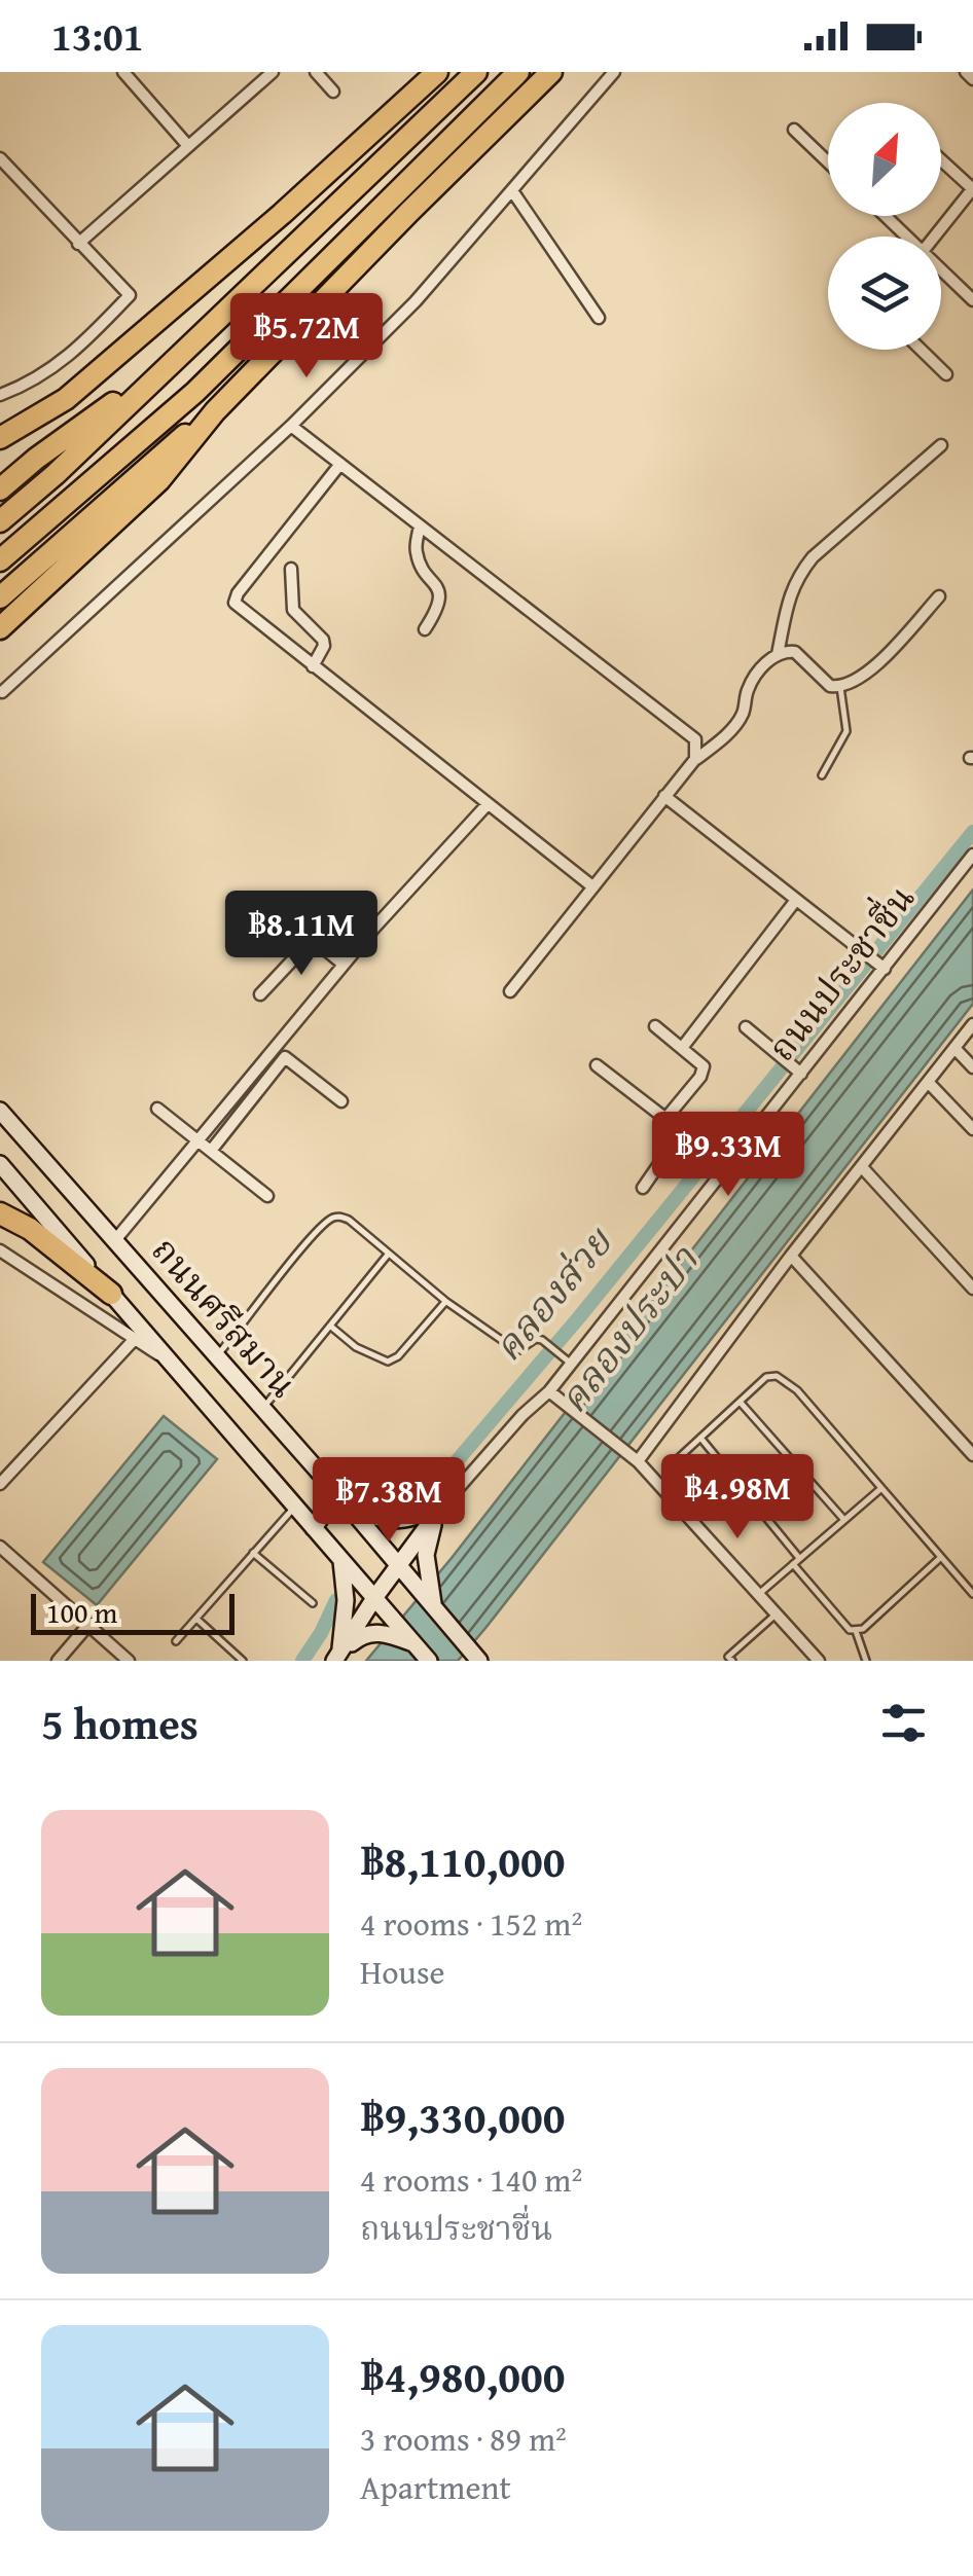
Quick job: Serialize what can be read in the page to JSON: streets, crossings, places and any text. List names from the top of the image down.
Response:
{
  "streets": {
    "main road": ["ถนนศรีสมาน"],
    "street": ["ถนนประชาชื่น"]
  },
  "water": ["คลองส่วย", "คลองประปา"],
  "scale_bar": "100 m",
  "north": "top right",
  "page": {
    "status": "13:01",
    "price": [
      "฿5.72M",
      "฿8.11M",
      "฿9.33M",
      "฿4.98M",
      "฿7.38M"
    ],
    "scale": "100 m",
    "heading": "5 homes",
    "list": [
      {
        "name": "฿8,110,000",
        "note": "4 rooms · 152 m² · House"
      },
      {
        "name": "฿9,330,000",
        "note": "4 rooms · 140 m² · ถนนประชาชื่น"
      },
      {
        "name": "฿4,980,000",
        "note": "3 rooms · 89 m² · Apartment"
      }
    ]
  }
}
